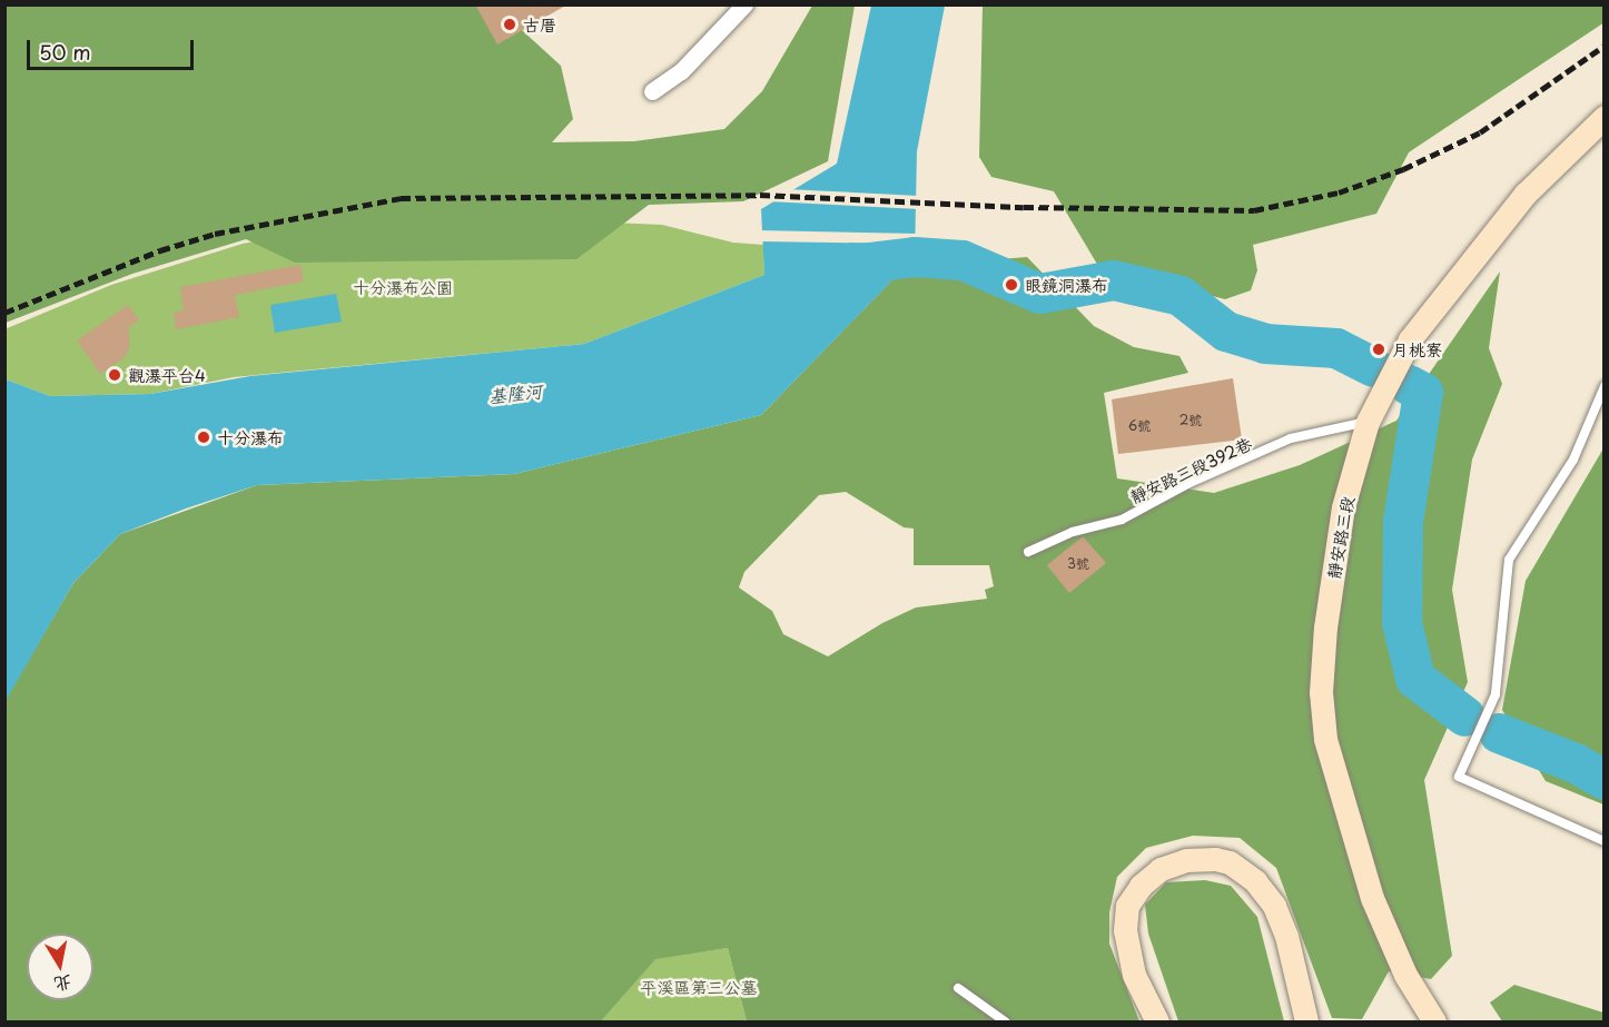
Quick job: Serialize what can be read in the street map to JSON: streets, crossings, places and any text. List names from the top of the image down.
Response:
{
  "streets": {
    "main road": ["靜安路三段"],
    "lane": ["靜安路三段392巷"]
  },
  "crossings": [
    ["靜安路三段392巷", "靜安路三段"]
  ],
  "water": ["基隆河"],
  "parks": ["十分瀑布公園", "平溪區第三公墓"],
  "places": [
    "古厝",
    "眼鏡洞瀑布",
    "月桃寮",
    "觀瀑平台4",
    "十分瀑布"
  ],
  "house_numbers": ["2號", "6號", "3號"],
  "scale_bar": "50 m",
  "north": "bottom"
}
